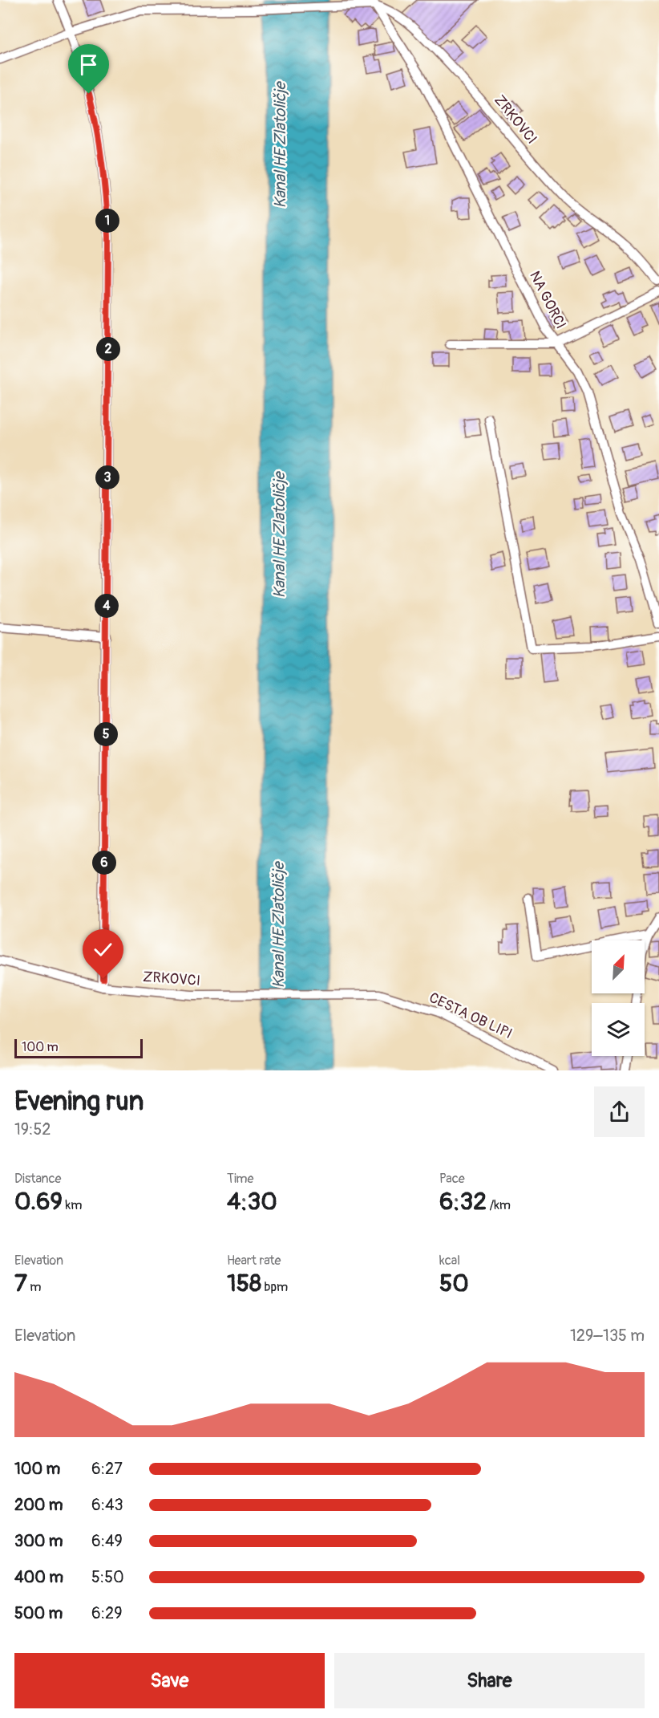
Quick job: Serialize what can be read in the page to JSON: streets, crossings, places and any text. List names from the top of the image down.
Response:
{
  "streets": {
    "street": ["ZRKOVCI", "NA GORCI", "CESTA OB LIPI"]
  },
  "crossings": [
    ["ZRKOVCI", "NA GORCI"],
    ["ZRKOVCI", "CESTA OB LIPI"]
  ],
  "water": ["Kanal HE Zlatoličje"],
  "scale_bar": "100 m",
  "north": "top right",
  "page": {
    "pins": [
      "1",
      "2",
      "3",
      "4",
      "5",
      "6"
    ],
    "scale": "100 m",
    "heading": ["Evening run", "19:52"],
    "stats": [
      ["Distance", "0.69 km"],
      ["Time", "4:30"],
      ["Pace", "6:32 /km"],
      ["Elevation", "7 m"],
      ["Heart rate", "158 bpm"],
      ["kcal", "50"]
    ],
    "chart": ["Elevation", "129–135 m"],
    "list": [
      {
        "name": "100 m",
        "note": "6:27"
      },
      {
        "name": "200 m",
        "note": "6:43"
      },
      {
        "name": "300 m",
        "note": "6:49"
      },
      {
        "name": "400 m",
        "note": "5:50"
      },
      {
        "name": "500 m",
        "note": "6:29"
      }
    ],
    "buttons": ["Save", "Share"]
  }
}
